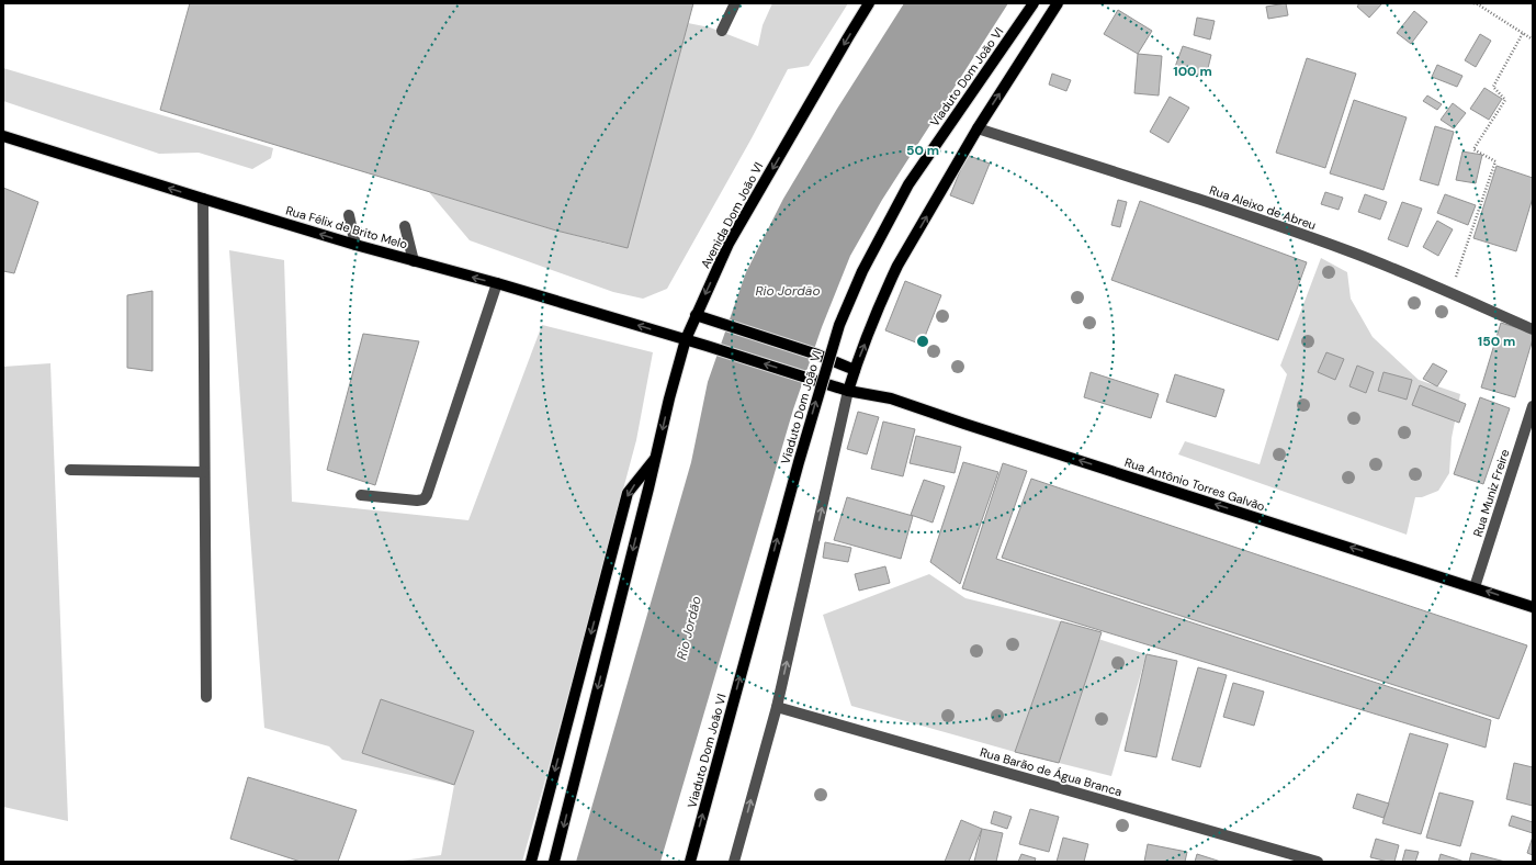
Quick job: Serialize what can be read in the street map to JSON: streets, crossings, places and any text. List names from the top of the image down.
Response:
{
  "streets": {
    "main road": [
      "Viaduto Dom João VI",
      "Avenida Dom João VI",
      "Rua Félix de Brito Melo",
      "Rua Antônio Torres Galvão"
    ],
    "street": ["Rua Aleixo de Abreu", "Rua Muniz Freire", "Rua Barão de Água Branca"]
  },
  "crossings": [
    ["Avenida Dom João VI", "Rua Félix de Brito Melo"],
    ["Rua Félix de Brito Melo", "Rua Antônio Torres Galvão"],
    ["Rua Antônio Torres Galvão", "Rua Muniz Freire"]
  ],
  "one_way": ["Avenida Dom João VI", "Rua Félix de Brito Melo", "Rua Antônio Torres Galvão"],
  "water": ["Rio Jordão"],
  "rings": ["100 m", "50 m", "150 m"]
}
